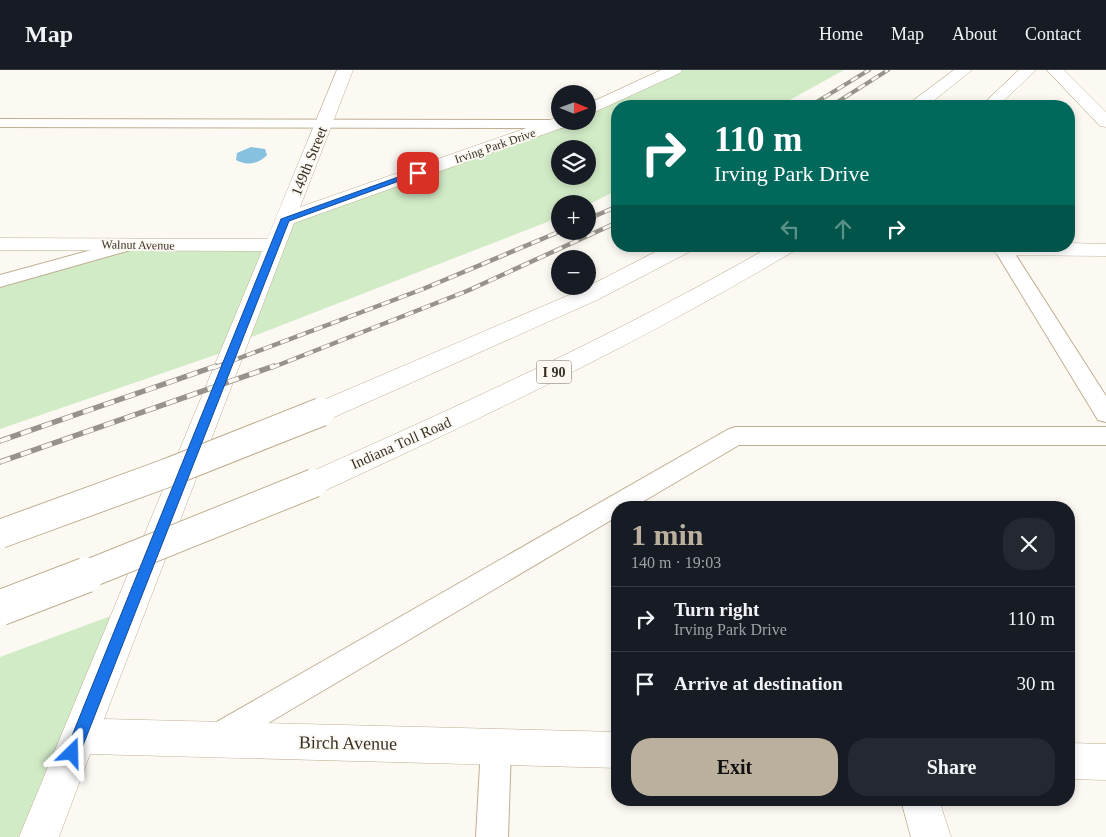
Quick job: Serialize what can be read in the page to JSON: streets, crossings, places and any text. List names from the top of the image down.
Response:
{
  "streets": {
    "main road": [
      "Irving Park Drive",
      "149th Street",
      "Walnut Avenue",
      "I 90",
      "Indiana Toll Road",
      "Birch Avenue"
    ]
  },
  "crossings": [
    ["Irving Park Drive", "149th Street"],
    ["149th Street", "Walnut Avenue"],
    ["149th Street", "Birch Avenue"]
  ],
  "north": "right",
  "page": {
    "header": "Map",
    "nav": [
      "Home",
      "Map",
      "About",
      "Contact"
    ],
    "map_buttons": ["+", "−"],
    "turn": ["110 m", "Irving Park Drive"],
    "heading": ["1 min", "140 m · 19:03"],
    "list": [
      {
        "name": "Turn right",
        "note": "Irving Park Drive",
        "value": "110 m"
      },
      {
        "name": "Arrive at destination",
        "value": "30 m"
      }
    ],
    "buttons": ["Exit", "Share"]
  }
}
